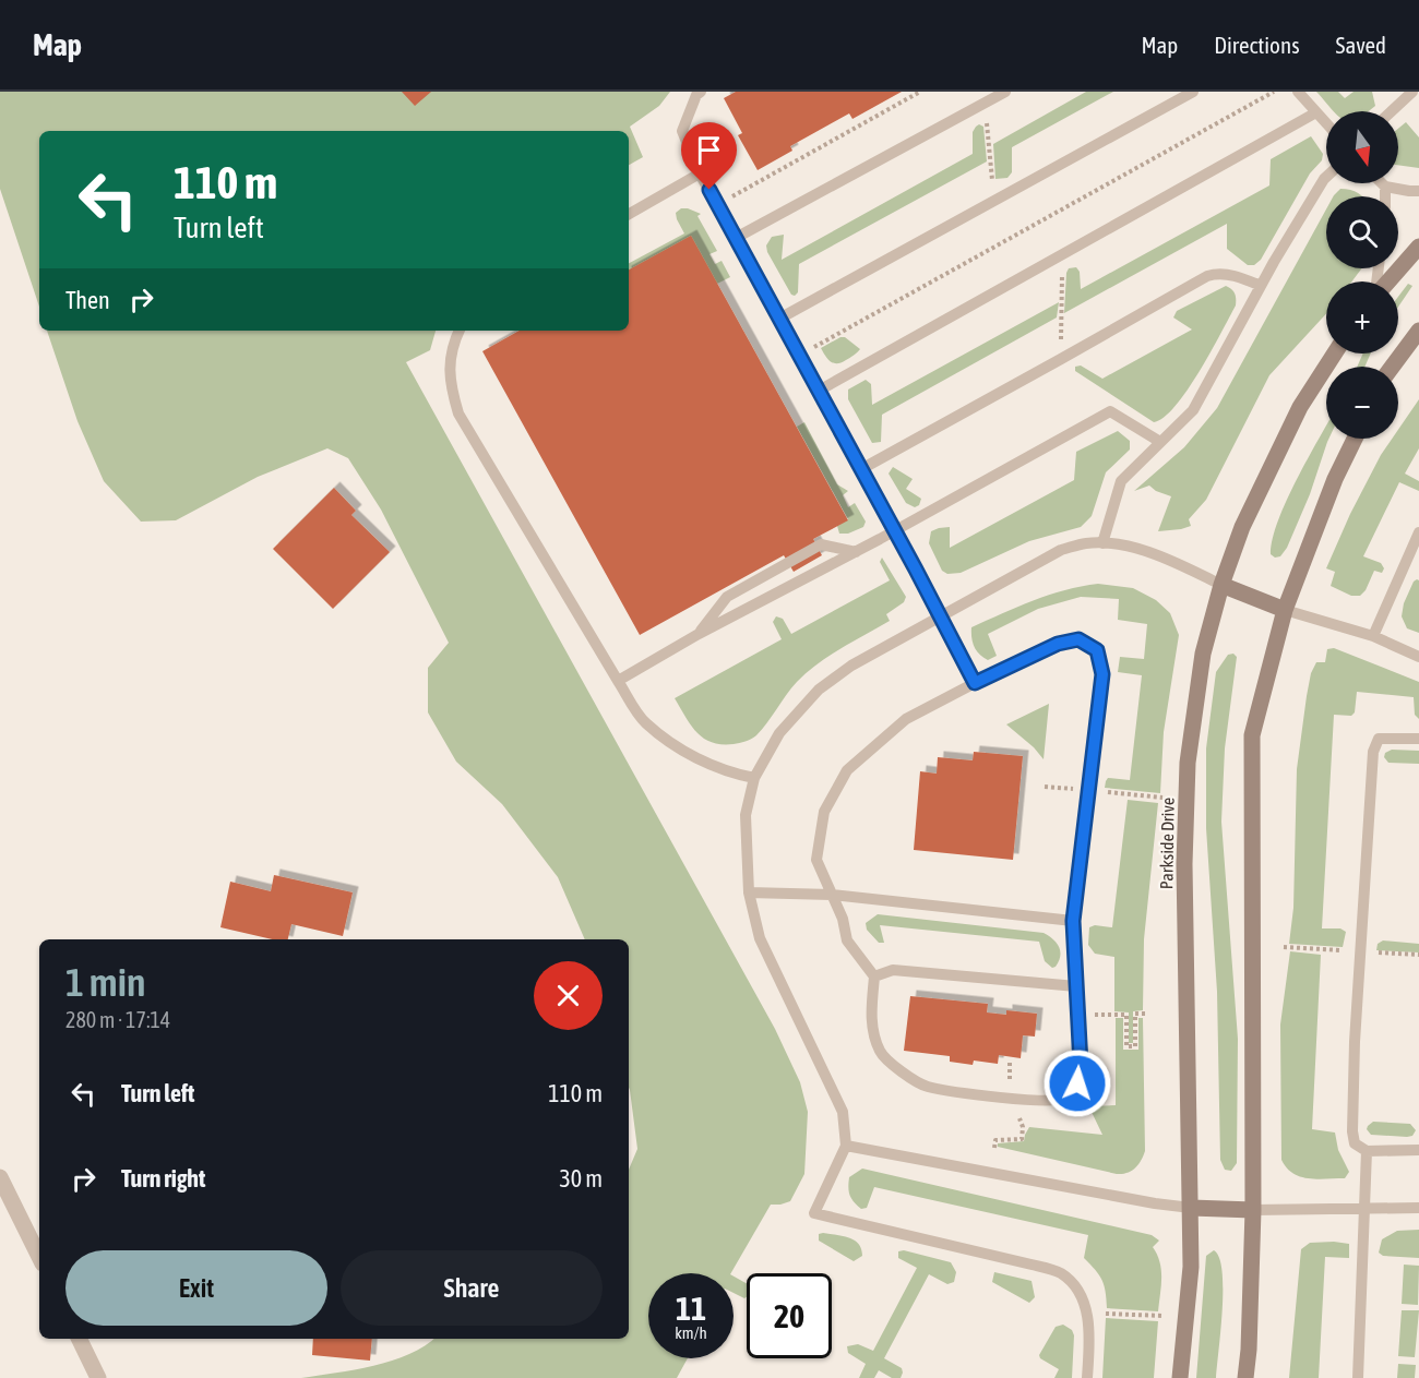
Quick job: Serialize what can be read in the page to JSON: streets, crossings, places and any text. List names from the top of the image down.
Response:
{
  "streets": {
    "street": ["Parkside Drive"]
  },
  "north": "bottom",
  "page": {
    "header": "Map",
    "nav": ["Map", "Directions", "Saved"],
    "map_buttons": ["+", "−"],
    "turn": ["110 m", "Turn left"],
    "then": "Then",
    "heading": ["1 min", "280 m · 17:14"],
    "list": [
      {
        "name": "Turn left",
        "value": "110 m"
      },
      {
        "name": "Turn right",
        "value": "30 m"
      }
    ],
    "buttons": ["Exit", "Share"],
    "speed": "11 km/h",
    "limit": "20"
  }
}
